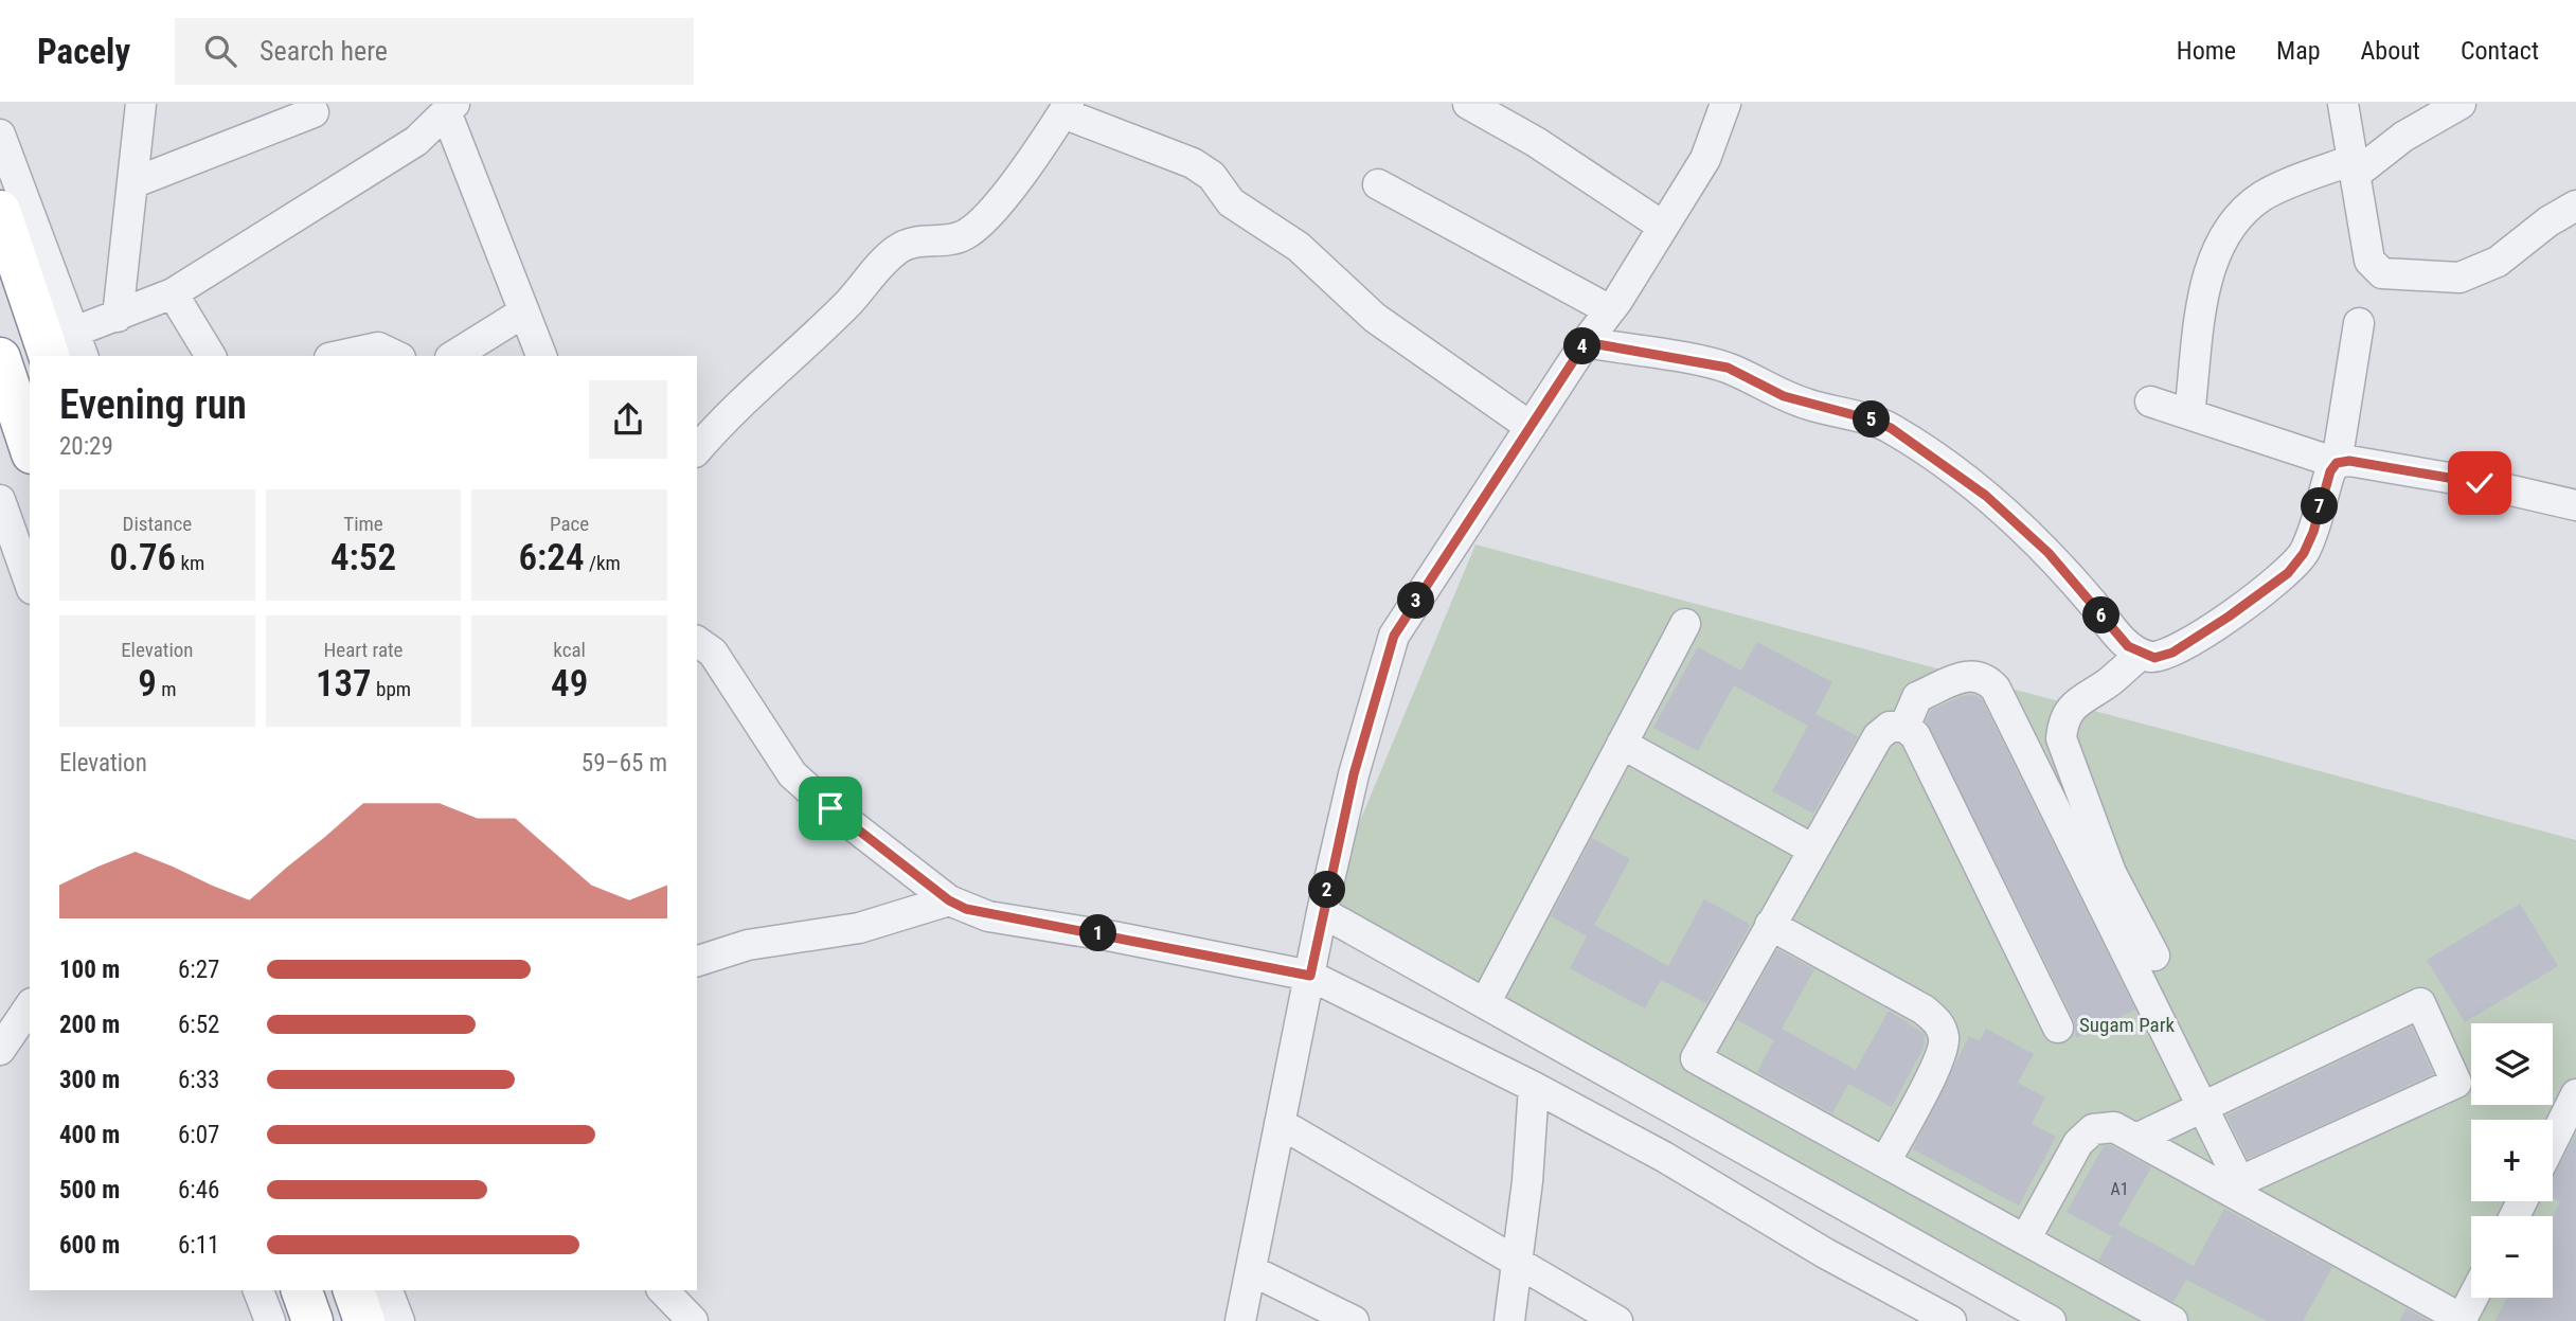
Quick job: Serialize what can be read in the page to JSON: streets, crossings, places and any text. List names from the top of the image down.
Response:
{
  "parks": ["Sugam Park"],
  "house_numbers": ["A1"],
  "page": {
    "header": "Pacely",
    "search": "Search here",
    "nav": [
      "Home",
      "Map",
      "About",
      "Contact"
    ],
    "pins": [
      "4",
      "5",
      "7",
      "3",
      "6",
      "2",
      "1"
    ],
    "heading": ["Evening run", "20:29"],
    "stats": [
      ["Distance", "0.76 km"],
      ["Time", "4:52"],
      ["Pace", "6:24 /km"],
      ["Elevation", "9 m"],
      ["Heart rate", "137 bpm"],
      ["kcal", "49"]
    ],
    "chart": ["Elevation", "59–65 m"],
    "list": [
      {
        "name": "100 m",
        "note": "6:27"
      },
      {
        "name": "200 m",
        "note": "6:52"
      },
      {
        "name": "300 m",
        "note": "6:33"
      },
      {
        "name": "400 m",
        "note": "6:07"
      },
      {
        "name": "500 m",
        "note": "6:46"
      },
      {
        "name": "600 m",
        "note": "6:11"
      }
    ],
    "map_buttons": ["+", "−"]
  }
}
